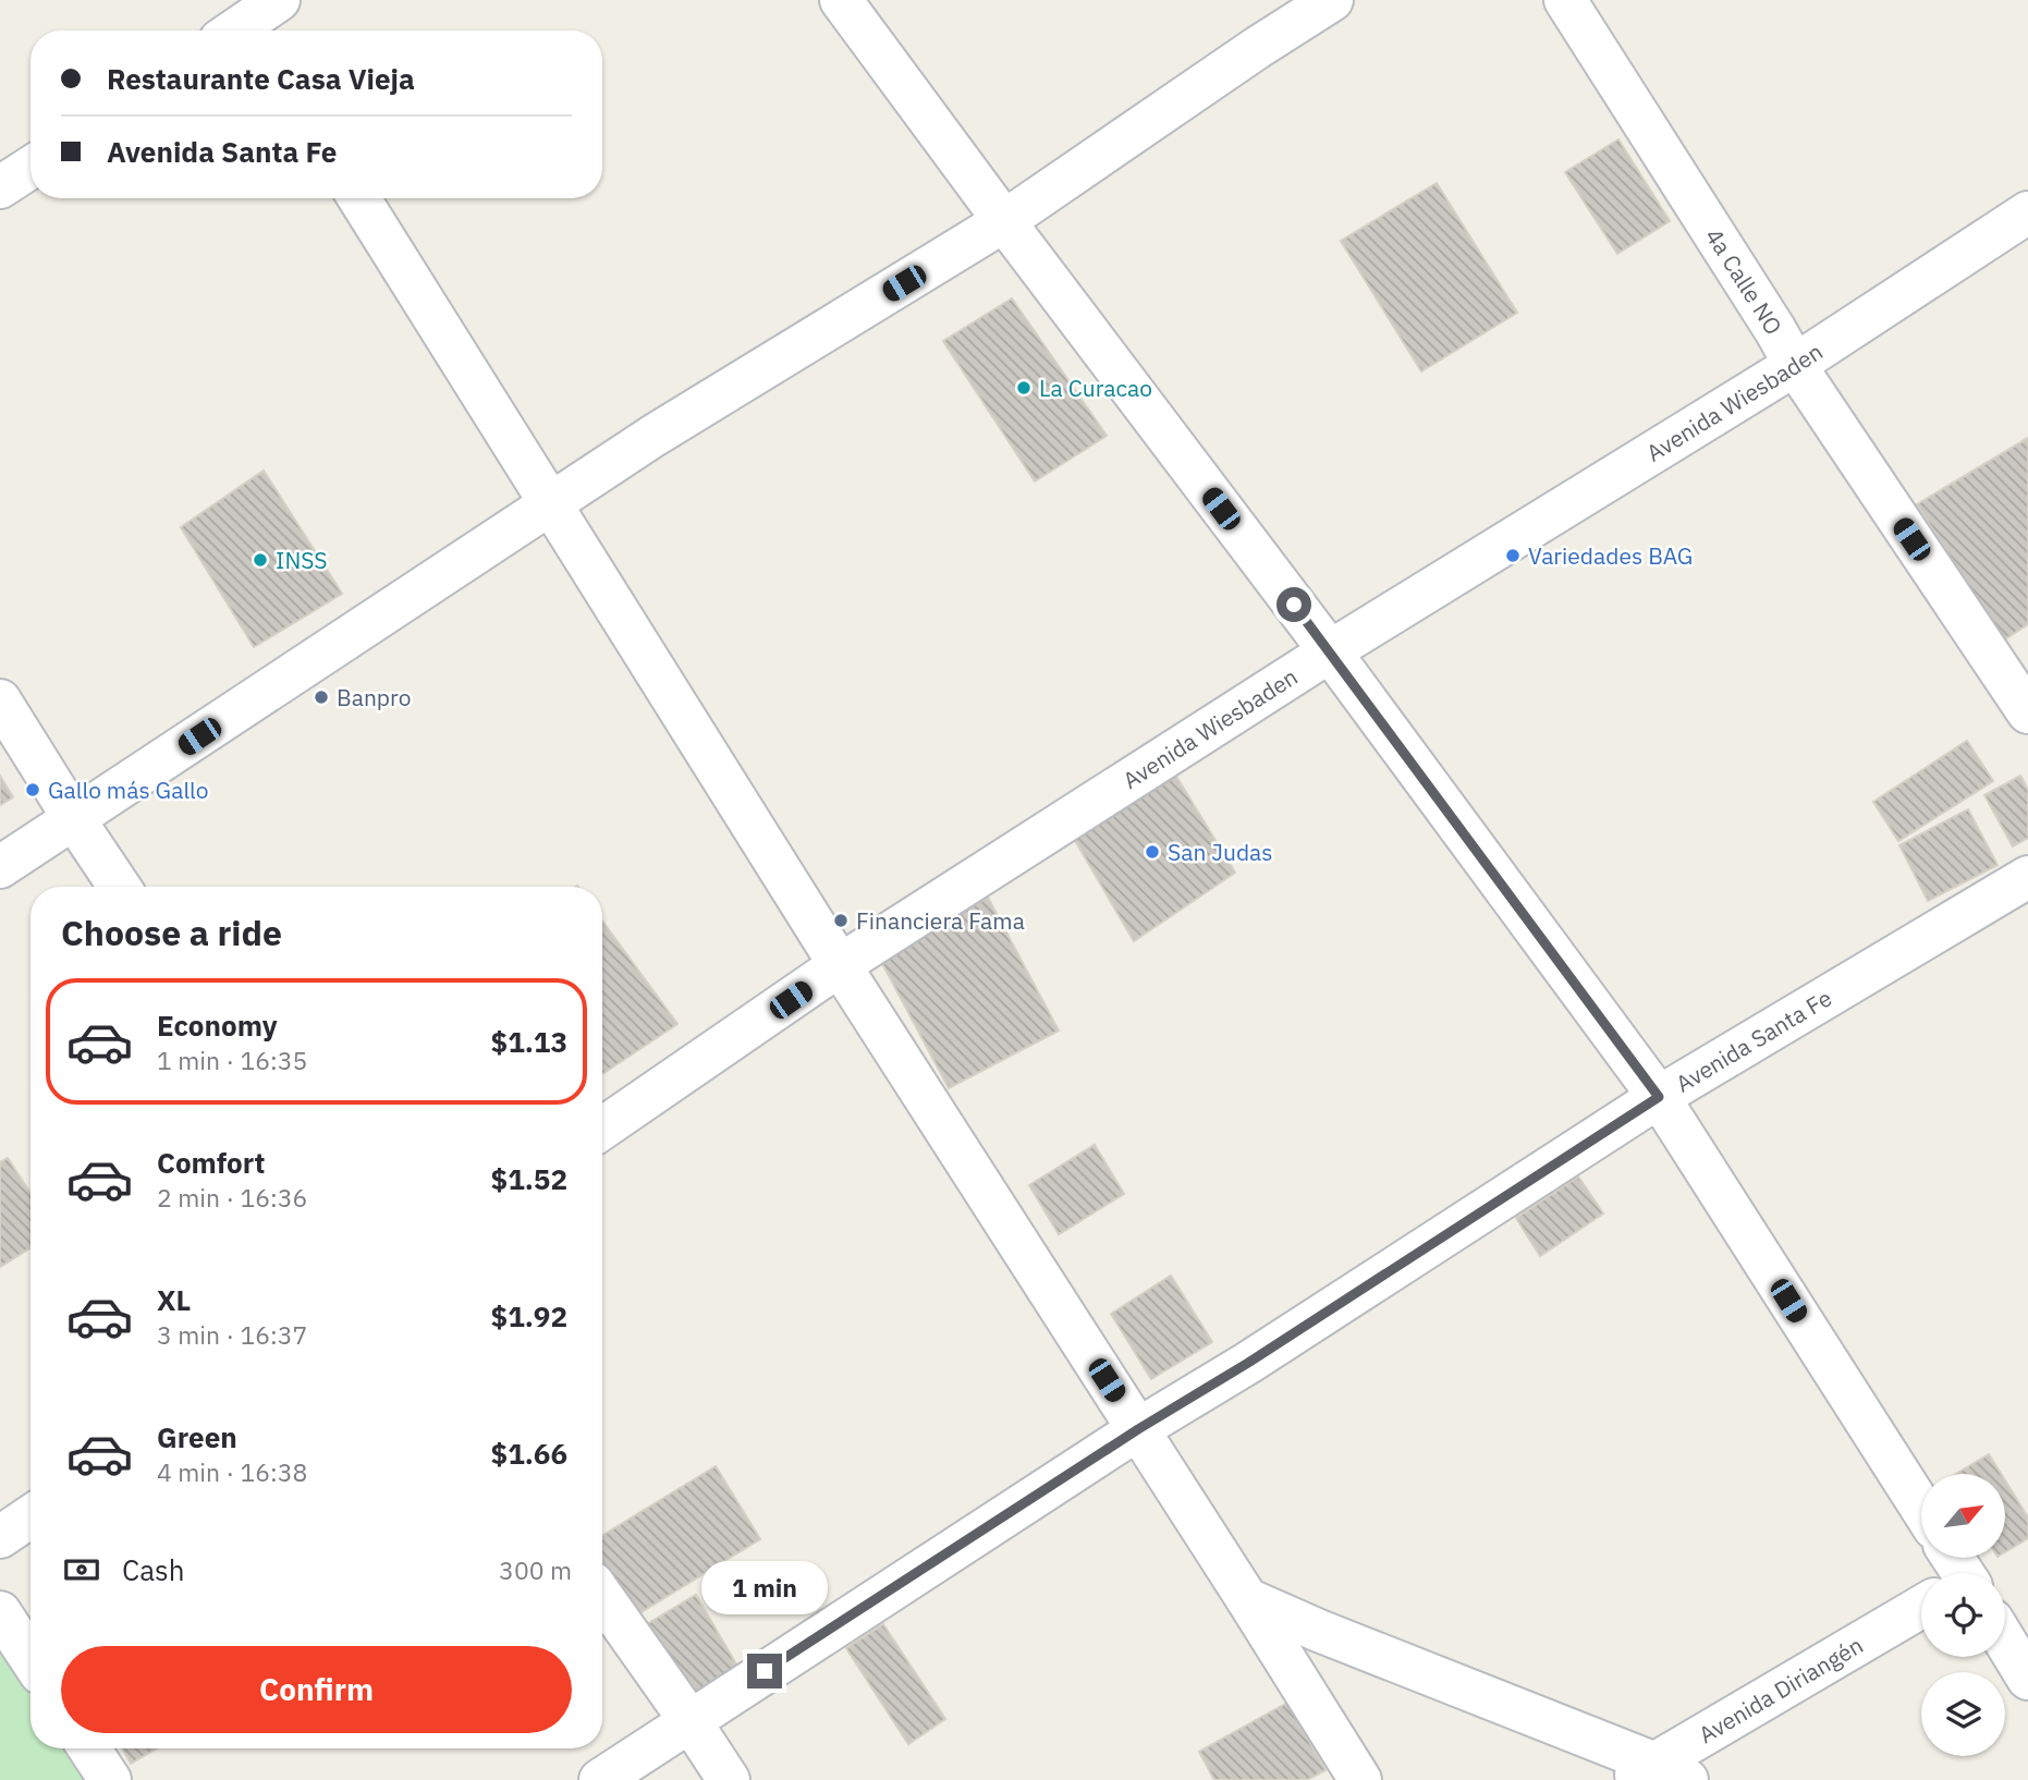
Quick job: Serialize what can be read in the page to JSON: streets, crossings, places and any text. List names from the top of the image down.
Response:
{
  "streets": {
    "street": [
      "4a Calle NO",
      "Avenida Wiesbaden",
      "Avenida Santa Fe",
      "Avenida Diriangén"
    ]
  },
  "crossings": [
    ["4a Calle NO", "Avenida Wiesbaden"]
  ],
  "places": [
    "La Curacao",
    "Variedades BAG",
    "INSS",
    "Banpro",
    "Gallo más Gallo",
    "San Judas",
    "Financiera Fama"
  ],
  "north": "top right",
  "page": {
    "banner": ["Restaurante Casa Vieja", "Avenida Santa Fe"],
    "heading": "Choose a ride",
    "list": [
      {
        "name": "Economy",
        "note": "1 min · 16:35",
        "value": "$1.13"
      },
      {
        "name": "Comfort",
        "note": "2 min · 16:36",
        "value": "$1.52"
      },
      {
        "name": "XL",
        "note": "3 min · 16:37",
        "value": "$1.92"
      },
      {
        "name": "Green",
        "note": "4 min · 16:38",
        "value": "$1.66"
      }
    ],
    "pay": ["Cash", "300 m"],
    "bubble": "1 min",
    "buttons": "Confirm"
  }
}
